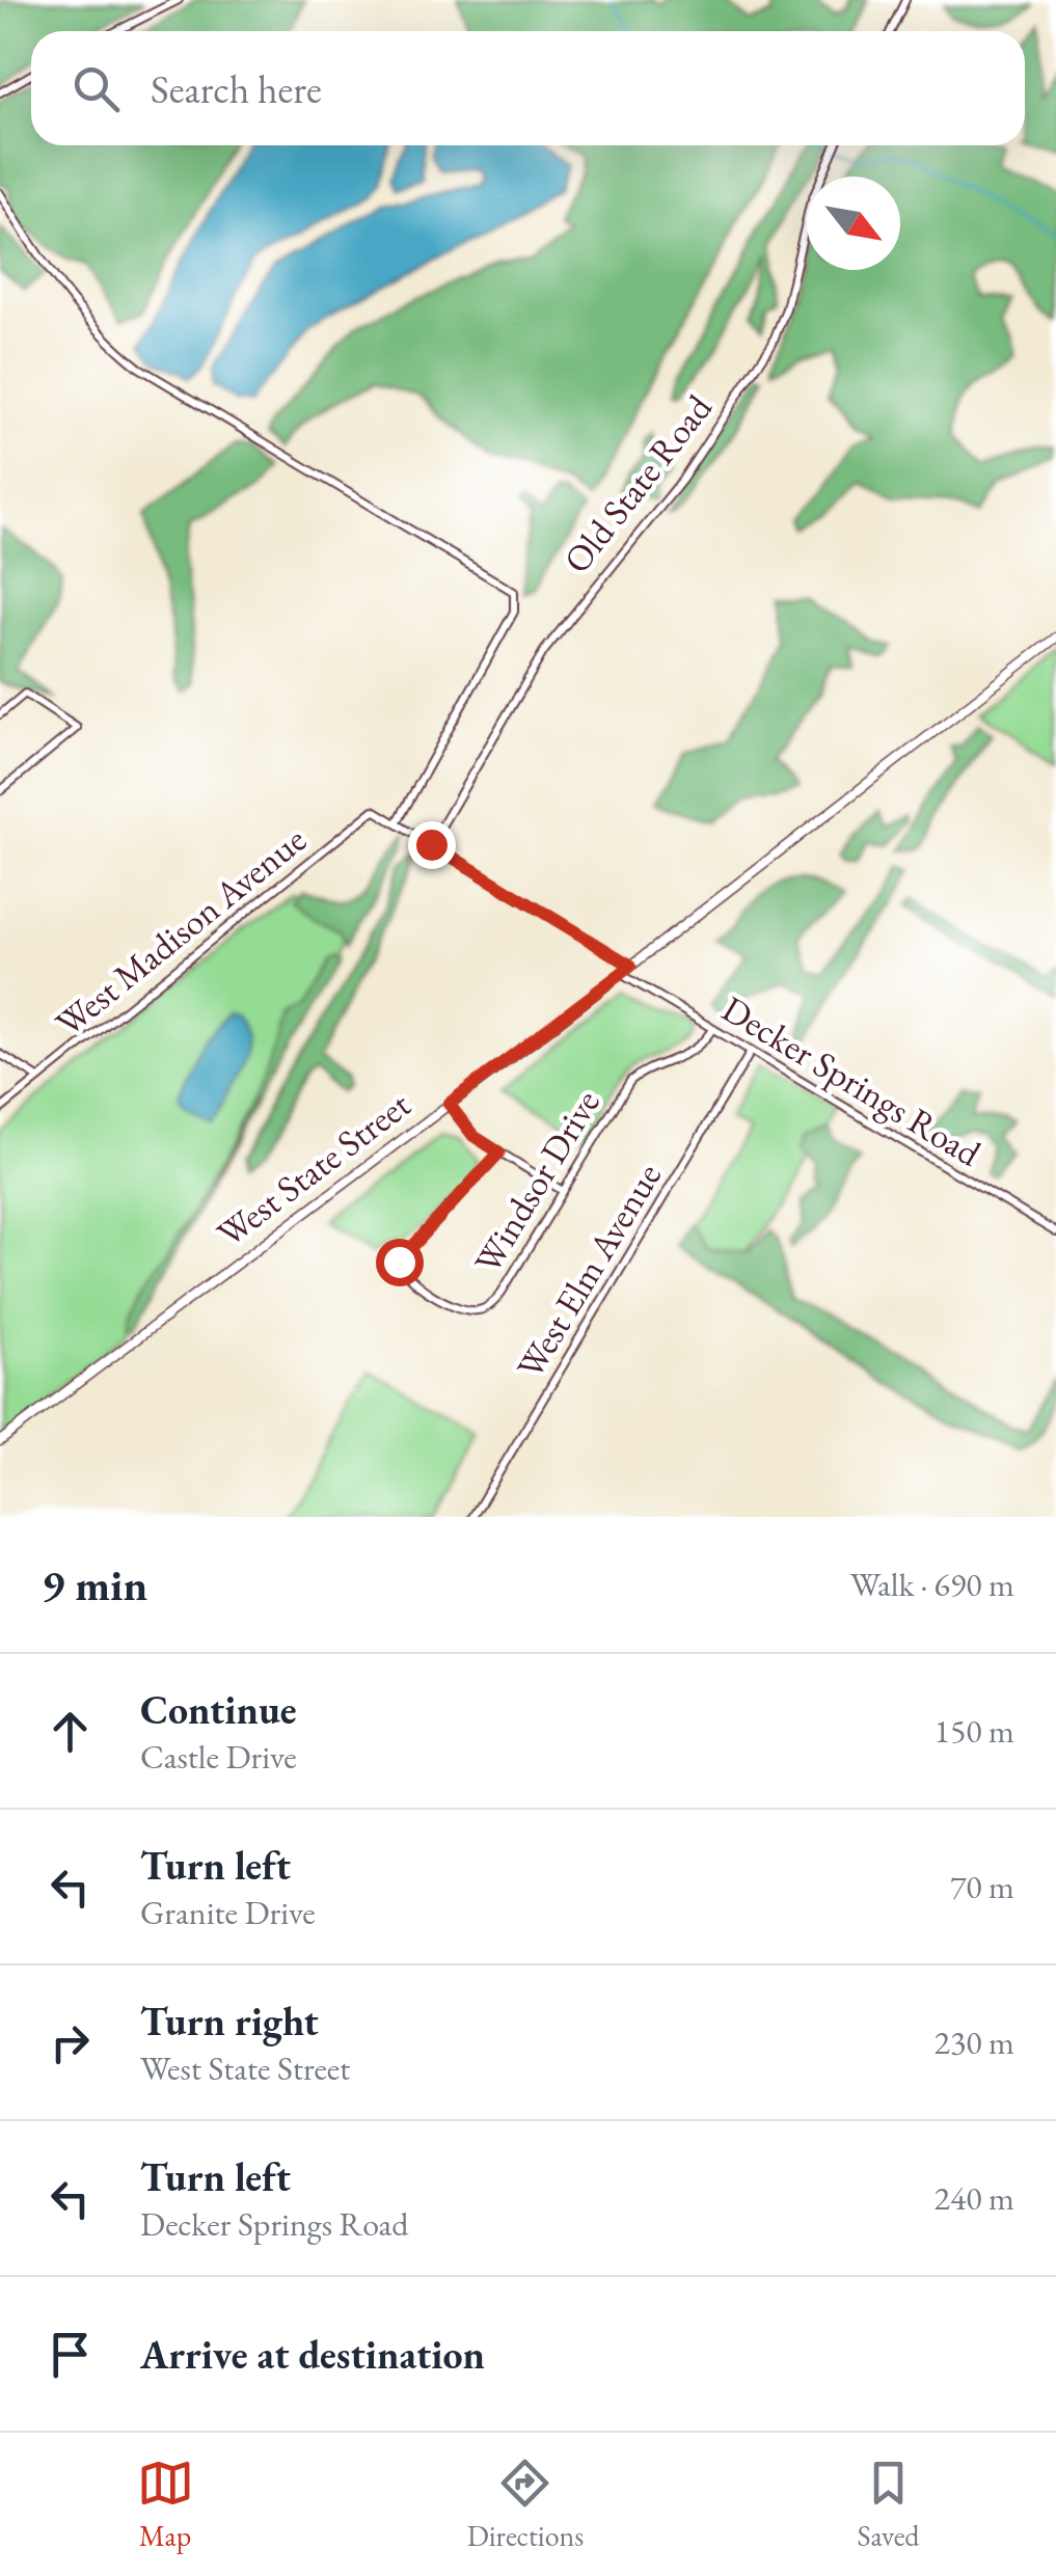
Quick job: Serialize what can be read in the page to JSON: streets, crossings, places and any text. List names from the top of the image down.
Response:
{
  "streets": {
    "street": [
      "Old State Road",
      "West Madison Avenue",
      "Decker Springs Road",
      "West State Street",
      "Windsor Drive",
      "West Elm Avenue"
    ]
  },
  "crossings": [
    ["Decker Springs Road", "West State Street"],
    ["Decker Springs Road", "Windsor Drive"],
    ["Decker Springs Road", "West Elm Avenue"]
  ],
  "north": "bottom right",
  "page": {
    "search": "Search here",
    "heading": ["9 min", "Walk · 690 m"],
    "list": [
      ["Continue", "Castle Drive", "150 m"],
      ["Turn left", "Granite Drive", "70 m"],
      ["Turn right", "West State Street", "230 m"],
      ["Turn left", "Decker Springs Road", "240 m"],
      "Arrive at destination"
    ],
    "nav": ["Map", "Directions", "Saved"]
  }
}
